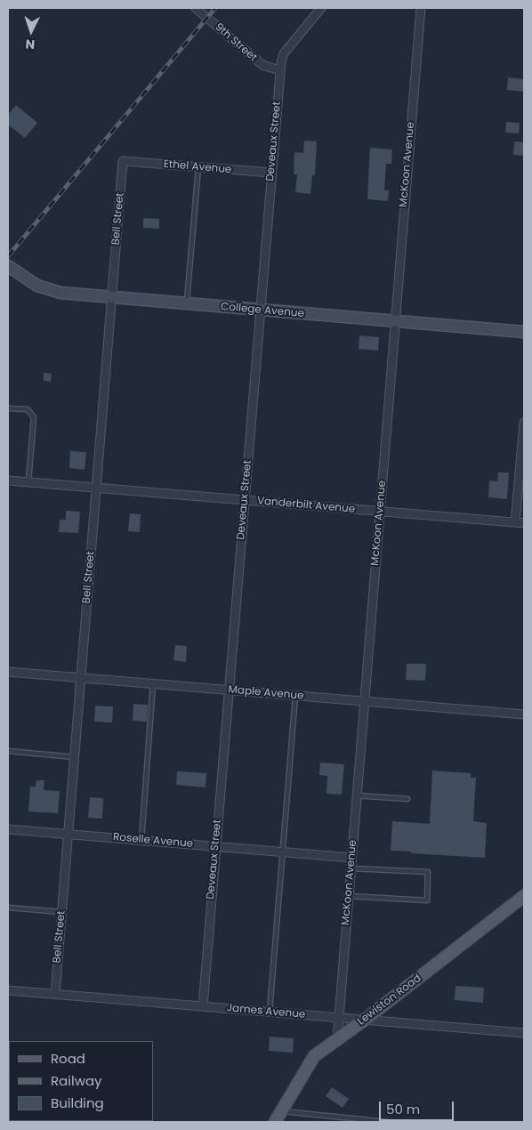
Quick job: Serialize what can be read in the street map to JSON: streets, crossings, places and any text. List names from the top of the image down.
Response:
{
  "streets": {
    "main road": ["College Avenue", "Lewiston Road"],
    "street": [
      "9th Street",
      "Deveaux Street",
      "McKoon Avenue",
      "Ethel Avenue",
      "Bell Street",
      "Vanderbilt Avenue",
      "Maple Avenue",
      "Roselle Avenue",
      "James Avenue"
    ]
  },
  "crossings": [
    ["9th Street", "Deveaux Street"],
    ["Deveaux Street", "Ethel Avenue"],
    ["Deveaux Street", "College Avenue"],
    ["Deveaux Street", "Vanderbilt Avenue"],
    ["Deveaux Street", "Maple Avenue"],
    ["Deveaux Street", "Roselle Avenue"],
    ["Deveaux Street", "James Avenue"],
    ["McKoon Avenue", "College Avenue"],
    ["McKoon Avenue", "Vanderbilt Avenue"],
    ["McKoon Avenue", "Maple Avenue"],
    ["McKoon Avenue", "Roselle Avenue"],
    ["McKoon Avenue", "Lewiston Road"],
    ["McKoon Avenue", "James Avenue"],
    ["Ethel Avenue", "Bell Street"],
    ["Bell Street", "College Avenue"],
    ["Bell Street", "Vanderbilt Avenue"],
    ["Bell Street", "Maple Avenue"],
    ["Bell Street", "Roselle Avenue"],
    ["Bell Street", "James Avenue"],
    ["Lewiston Road", "James Avenue"]
  ],
  "legend": ["Road", "Railway", "Building"],
  "scale_bar": "50 m",
  "north": "bottom"
}
